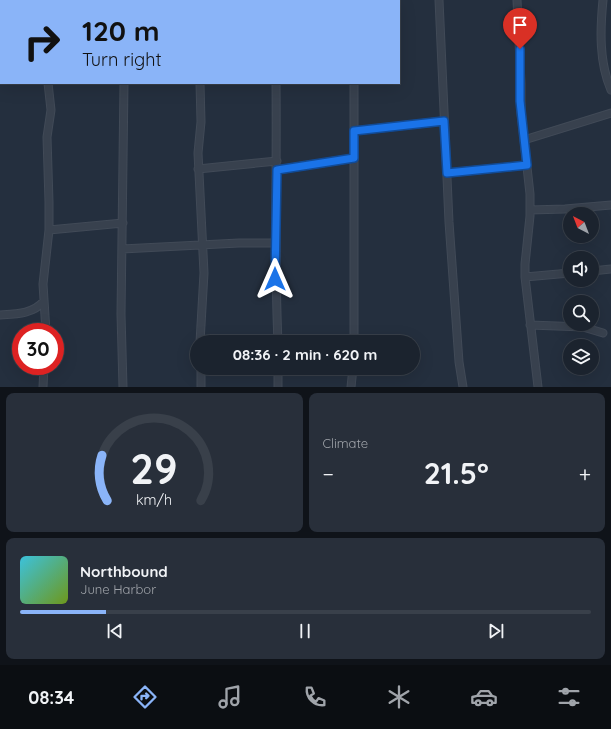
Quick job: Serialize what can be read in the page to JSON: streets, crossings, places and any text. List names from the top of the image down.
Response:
{
  "north": "top left",
  "page": {
    "turn": ["120 m", "Turn right"],
    "limit": "30",
    "trip": "08:36 · 2 min · 620 m",
    "tile": "Climate",
    "heat": ["−", "21.5°", "+"],
    "song": ["Northbound", "June Harbor"],
    "tabs": "08:34",
    "gauge": ["29", "km/h"]
  }
}
